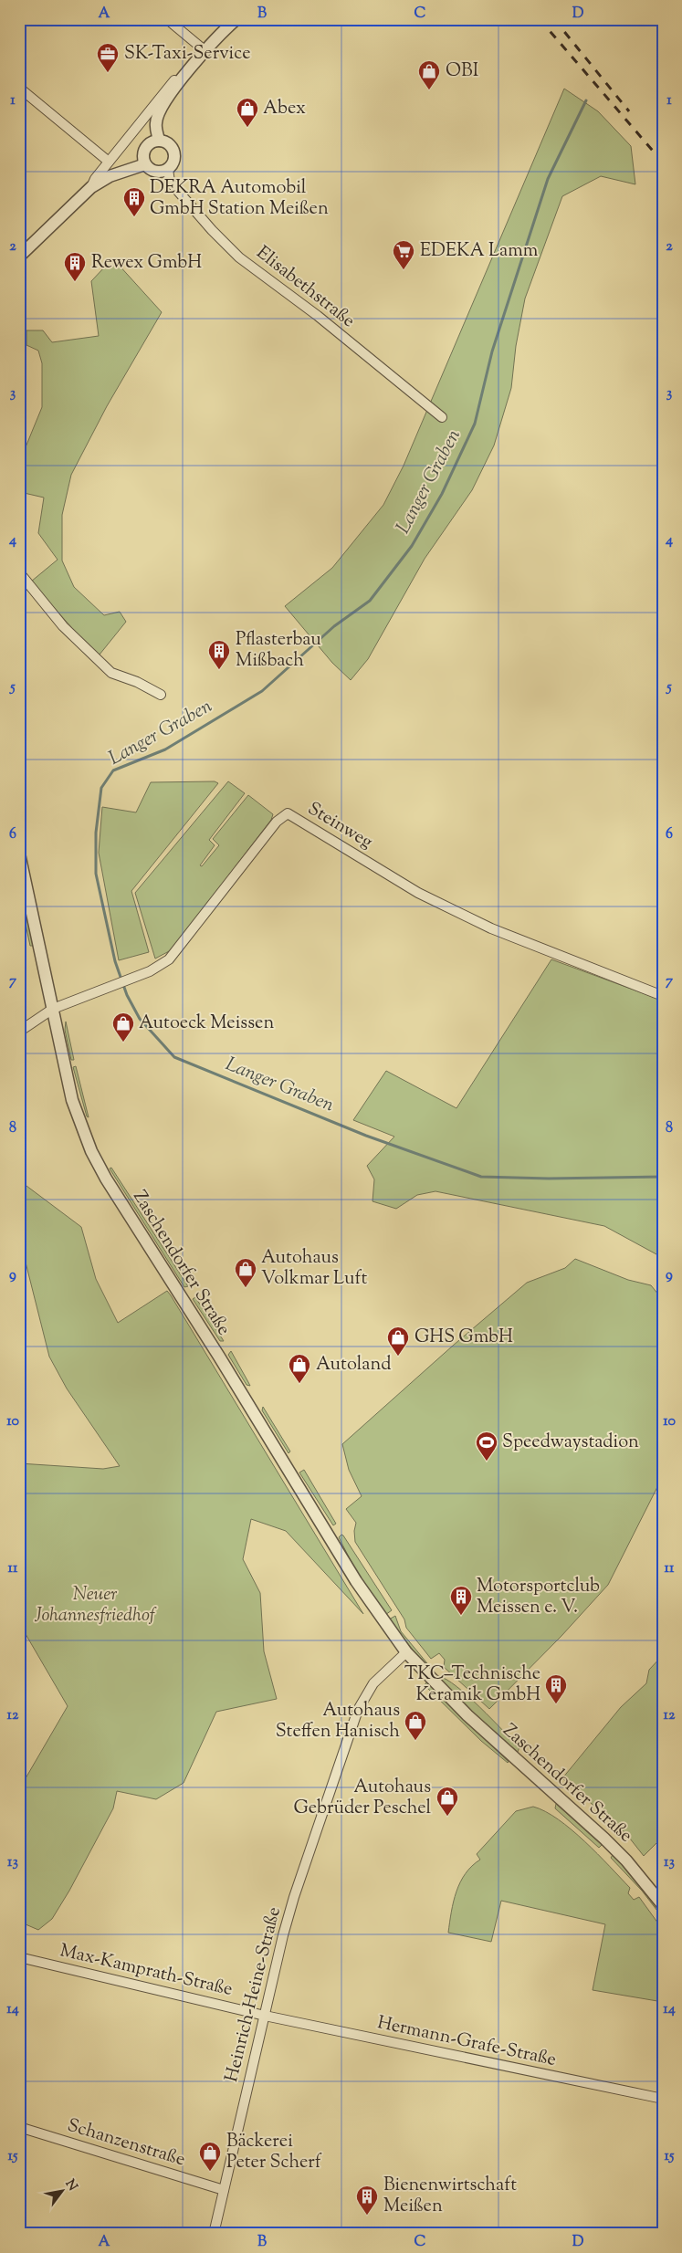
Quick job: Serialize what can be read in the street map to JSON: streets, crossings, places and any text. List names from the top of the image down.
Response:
{
  "streets": {
    "street": [
      "Elisabethstraße",
      "Steinweg",
      "Zaschendorfer Straße",
      "Max-Kamprath-Straße",
      "Heinrich-Heine-Straße",
      "Hermann-Grafe-Straße",
      "Schanzenstraße"
    ]
  },
  "crossings": [
    ["Steinweg", "Zaschendorfer Straße"],
    ["Zaschendorfer Straße", "Heinrich-Heine-Straße"],
    ["Max-Kamprath-Straße", "Heinrich-Heine-Straße"],
    ["Max-Kamprath-Straße", "Hermann-Grafe-Straße"],
    ["Heinrich-Heine-Straße", "Hermann-Grafe-Straße"],
    ["Heinrich-Heine-Straße", "Schanzenstraße"]
  ],
  "water": ["Langer Graben"],
  "parks": ["Neuer Johannesfriedhof"],
  "places": {
    "office": ["SK-Taxi-Service"],
    "shop": [
      "OBI",
      "Abex",
      "Autoeck Meissen",
      "Autohaus Volkmar Luft",
      "GHS GmbH",
      "Autoland",
      "Autohaus Steffen Hanisch",
      "Autohaus Gebrüder Peschel",
      "Bäckerei Peter Scherf"
    ],
    "building": [
      "DEKRA Automobil GmbH Station Meißen",
      "Rewex GmbH",
      "Pflasterbau Mißbach",
      "Motorsportclub Meissen e. V.",
      "TKC–Technische Keramik GmbH",
      "Bienenwirtschaft Meißen"
    ],
    "supermarket": ["EDEKA Lamm"],
    "sports": ["Speedwaystadion"]
  },
  "north": "top right",
  "grid": {
    "columns": [
      "A",
      "B",
      "C",
      "D"
    ],
    "rows": [
      "1",
      "2",
      "3",
      "4",
      "5",
      "6",
      "7",
      "8",
      "9",
      "10",
      "11",
      "12",
      "13",
      "14",
      "15"
    ]
  }
}
